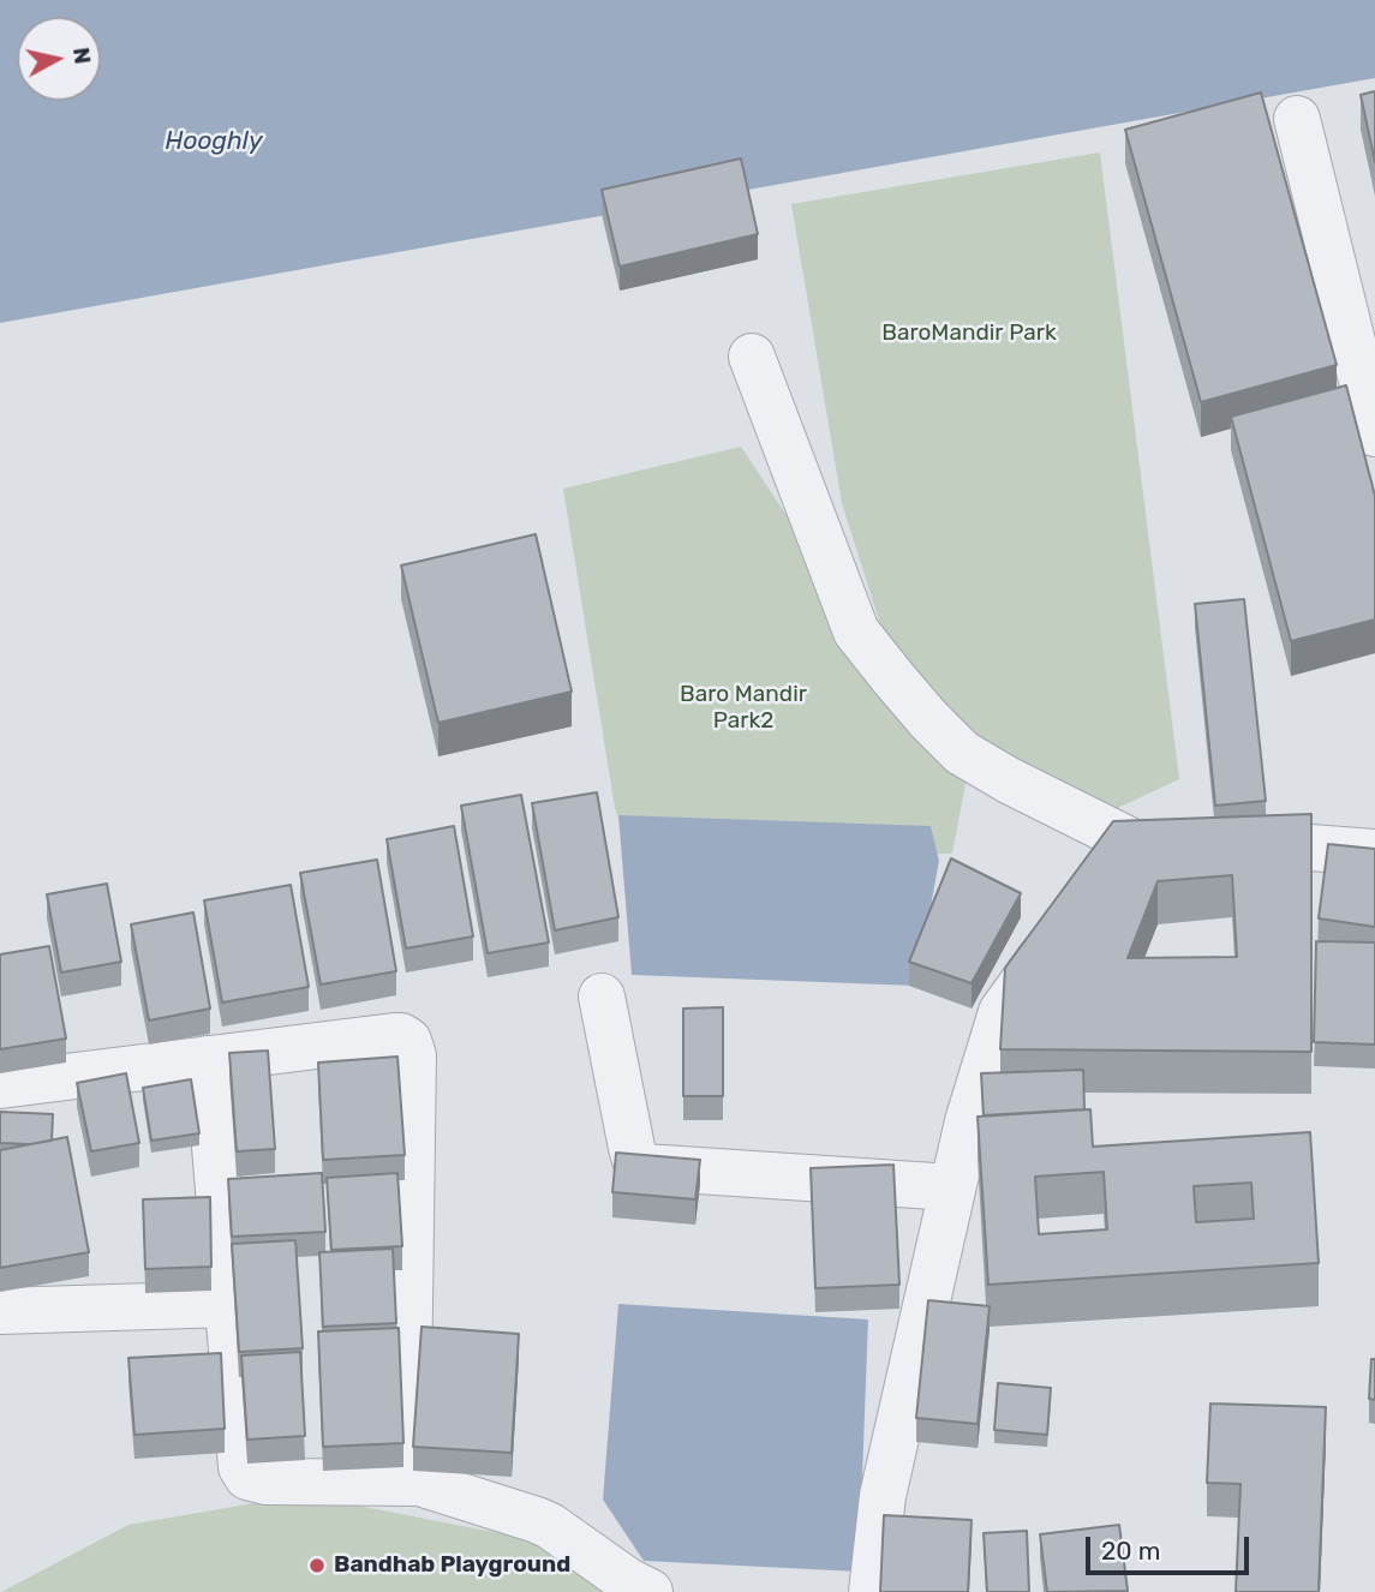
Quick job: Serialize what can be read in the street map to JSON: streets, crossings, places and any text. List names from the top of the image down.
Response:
{
  "water": ["Hooghly"],
  "parks": ["BaroMandir Park", "Baro Mandir Park2"],
  "places": ["Bandhab Playground"],
  "scale_bar": "20 m",
  "north": "right"
}
